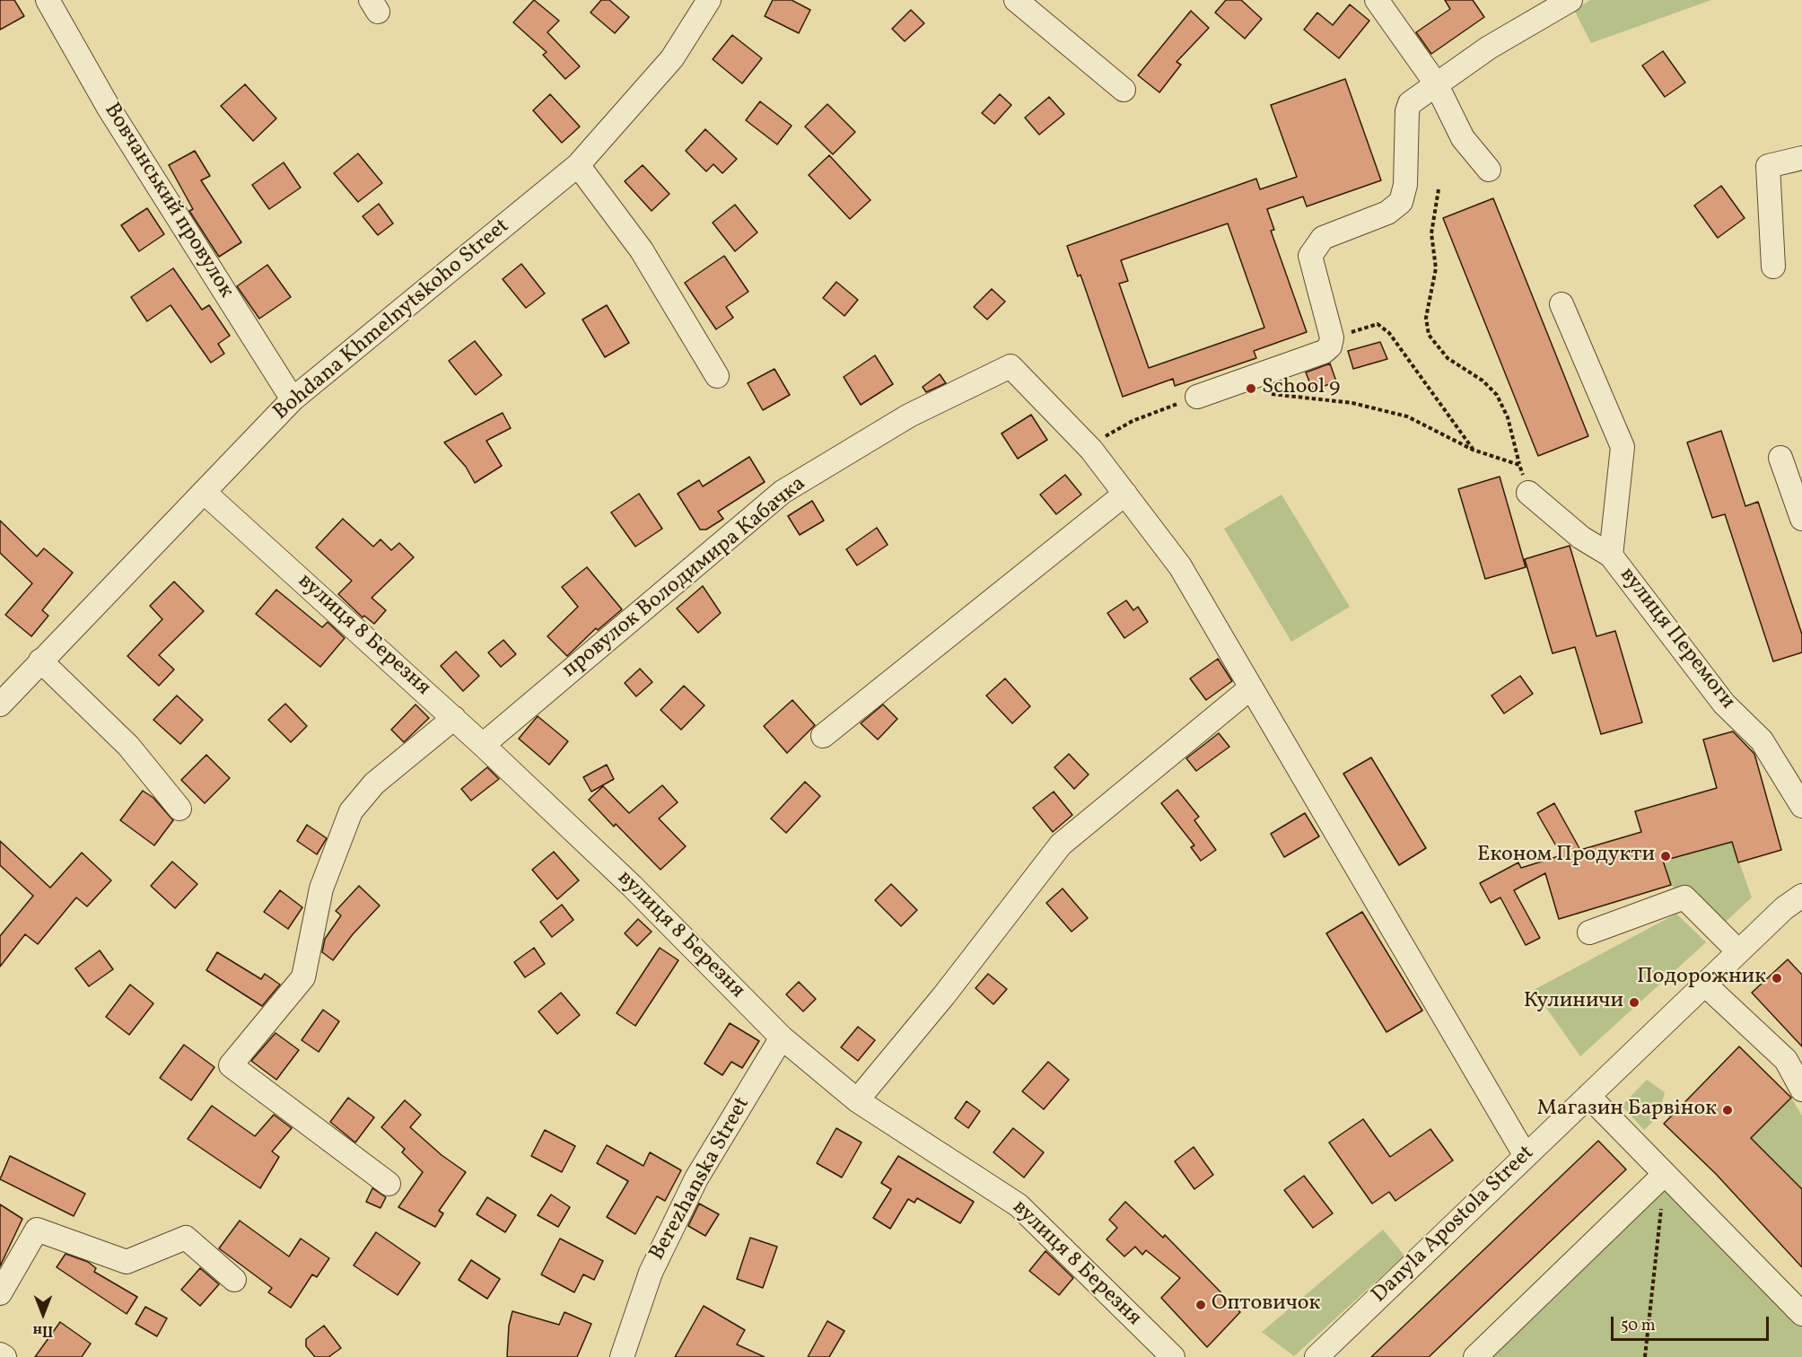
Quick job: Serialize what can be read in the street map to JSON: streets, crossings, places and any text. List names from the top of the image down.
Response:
{
  "streets": {
    "street": [
      "Вовчанський провулок",
      "Bohdana Khmelnytskoho Street",
      "провулок Володимира Кабачка",
      "вулиця 8 Березня",
      "вулиця Перемоги",
      "Berezhanska Street",
      "Danyla Apostola Street"
    ]
  },
  "crossings": [
    ["Вовчанський провулок", "Bohdana Khmelnytskoho Street"],
    ["Bohdana Khmelnytskoho Street", "вулиця 8 Березня"],
    ["провулок Володимира Кабачка", "вулиця 8 Березня"],
    ["вулиця 8 Березня", "Berezhanska Street"]
  ],
  "places": [
    "School 9",
    "Економ Продукти",
    "Подорожник",
    "Кулиничи",
    "Магазин Барвінок",
    "Оптовичок"
  ],
  "scale_bar": "50 m",
  "north": "bottom"
}
